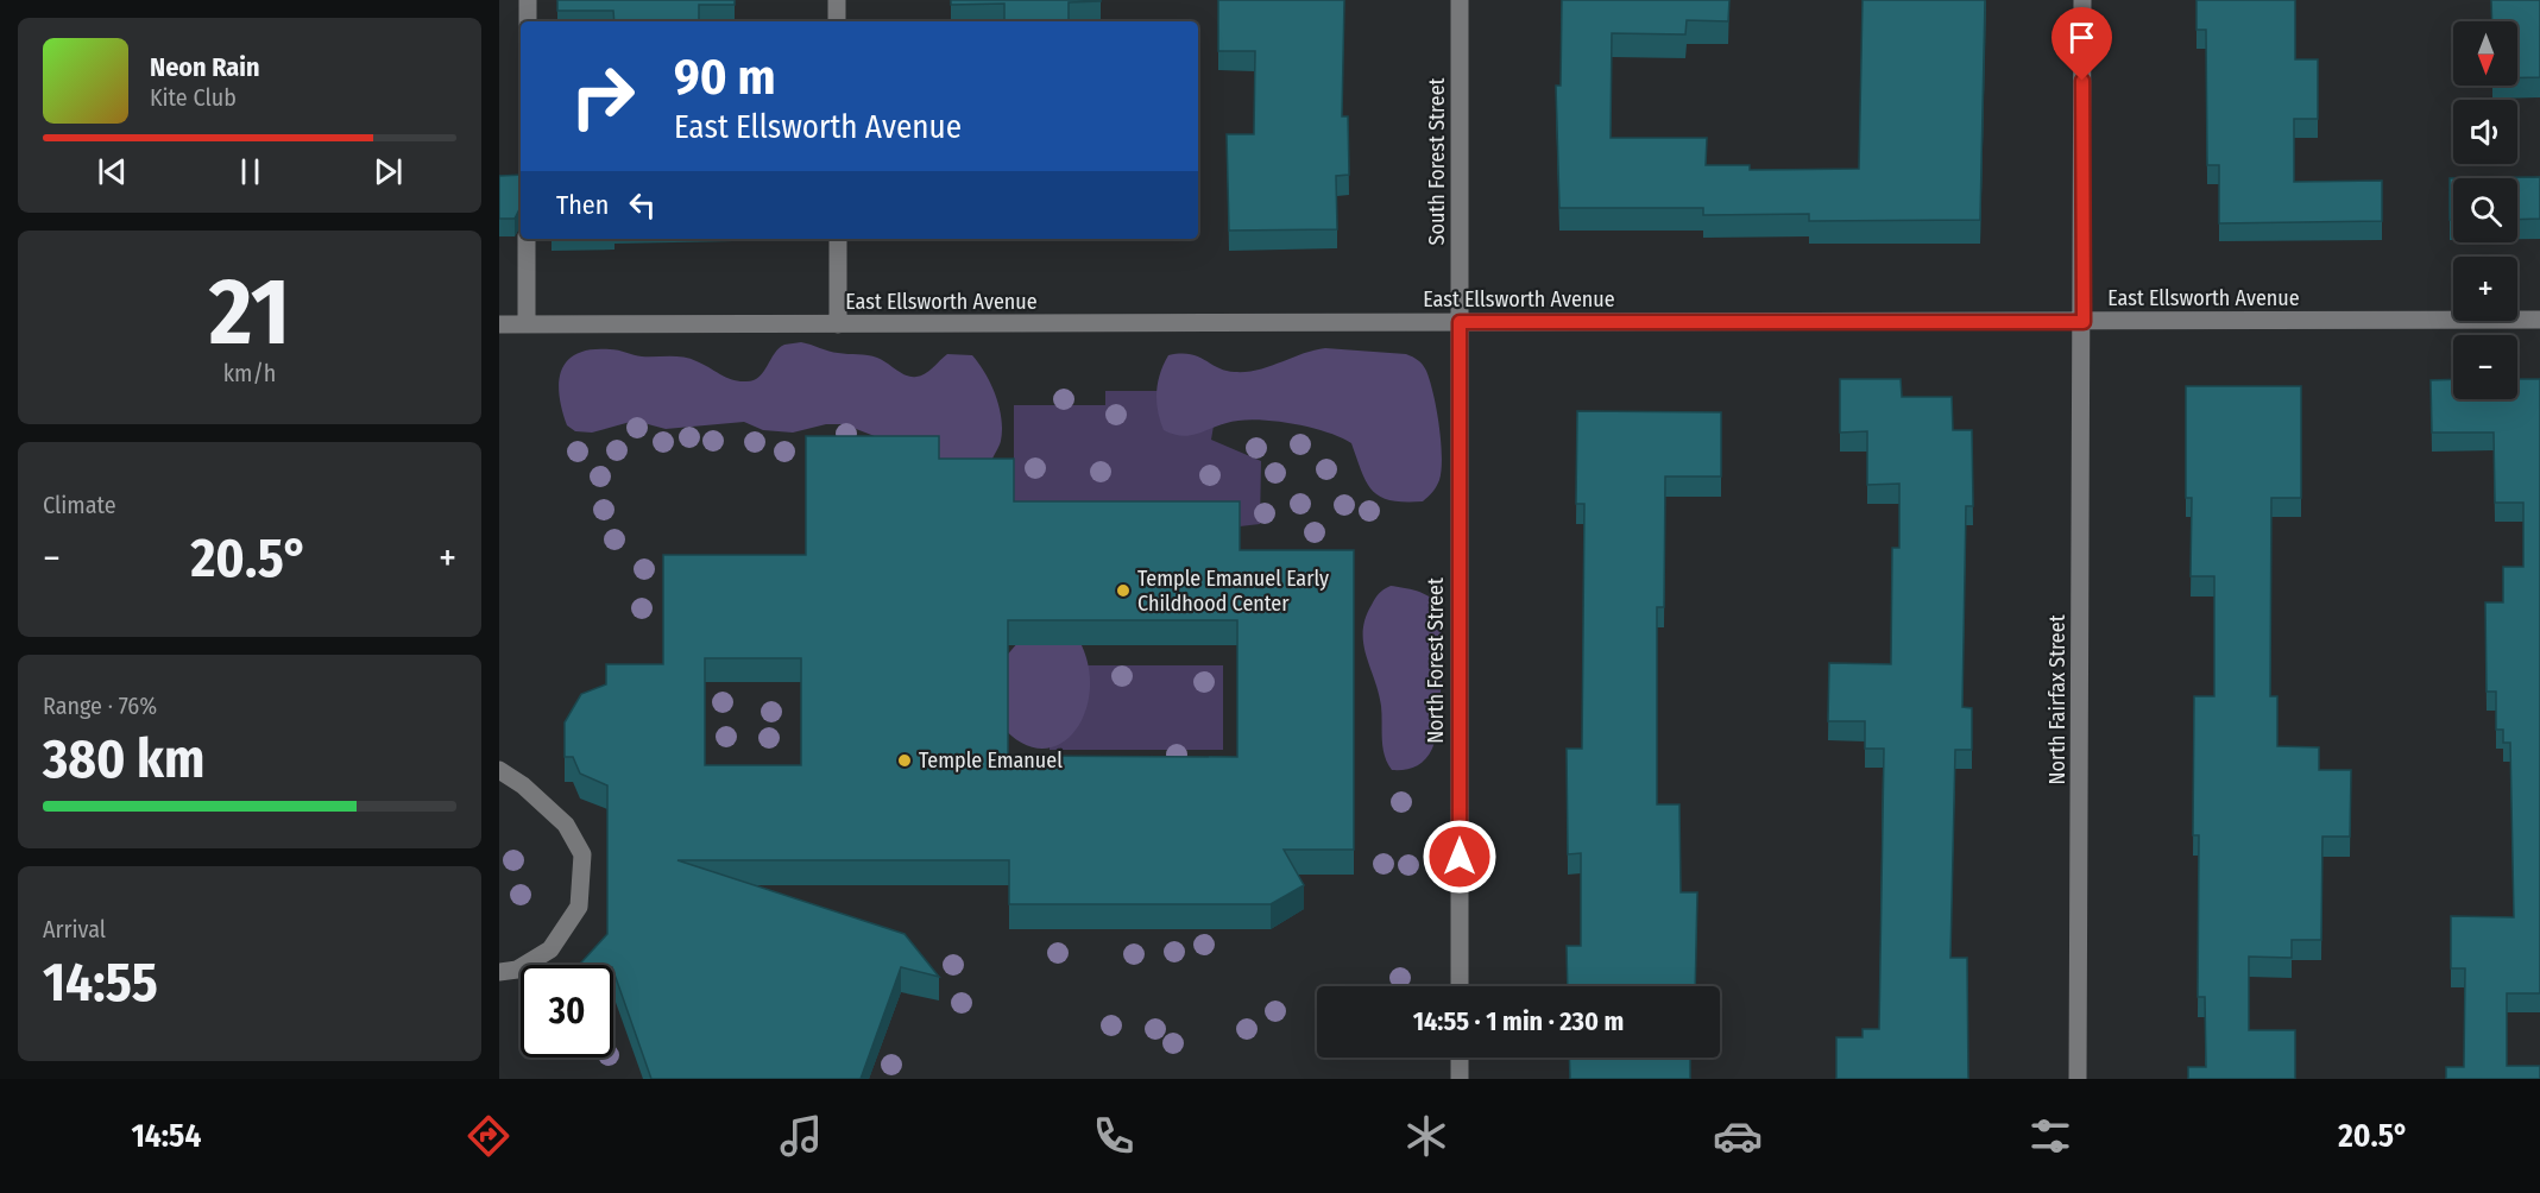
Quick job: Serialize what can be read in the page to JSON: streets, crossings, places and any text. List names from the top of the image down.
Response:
{
  "streets": {
    "street": [
      "South Forest Street",
      "East Ellsworth Avenue",
      "North Forest Street",
      "North Fairfax Street"
    ]
  },
  "crossings": [
    ["South Forest Street", "East Ellsworth Avenue"],
    ["South Forest Street", "North Forest Street"],
    ["East Ellsworth Avenue", "North Forest Street"],
    ["East Ellsworth Avenue", "North Fairfax Street"]
  ],
  "places": ["Temple Emanuel Early Childhood Center", "Temple Emanuel"],
  "north": "bottom",
  "page": {
    "map_buttons": ["+", "−"],
    "turn": ["90 m", "East Ellsworth Avenue"],
    "song": ["Neon Rain", "Kite Club"],
    "then": "Then",
    "tile": [
      ["21", "km/h"],
      "Climate",
      ["Range · 76%", "380 km"],
      ["Arrival", "14:55"]
    ],
    "heat": ["−", "20.5°", "+"],
    "limit": "30",
    "trip": "14:55 · 1 min · 230 m",
    "tabs": ["14:54", "20.5°"]
  }
}
